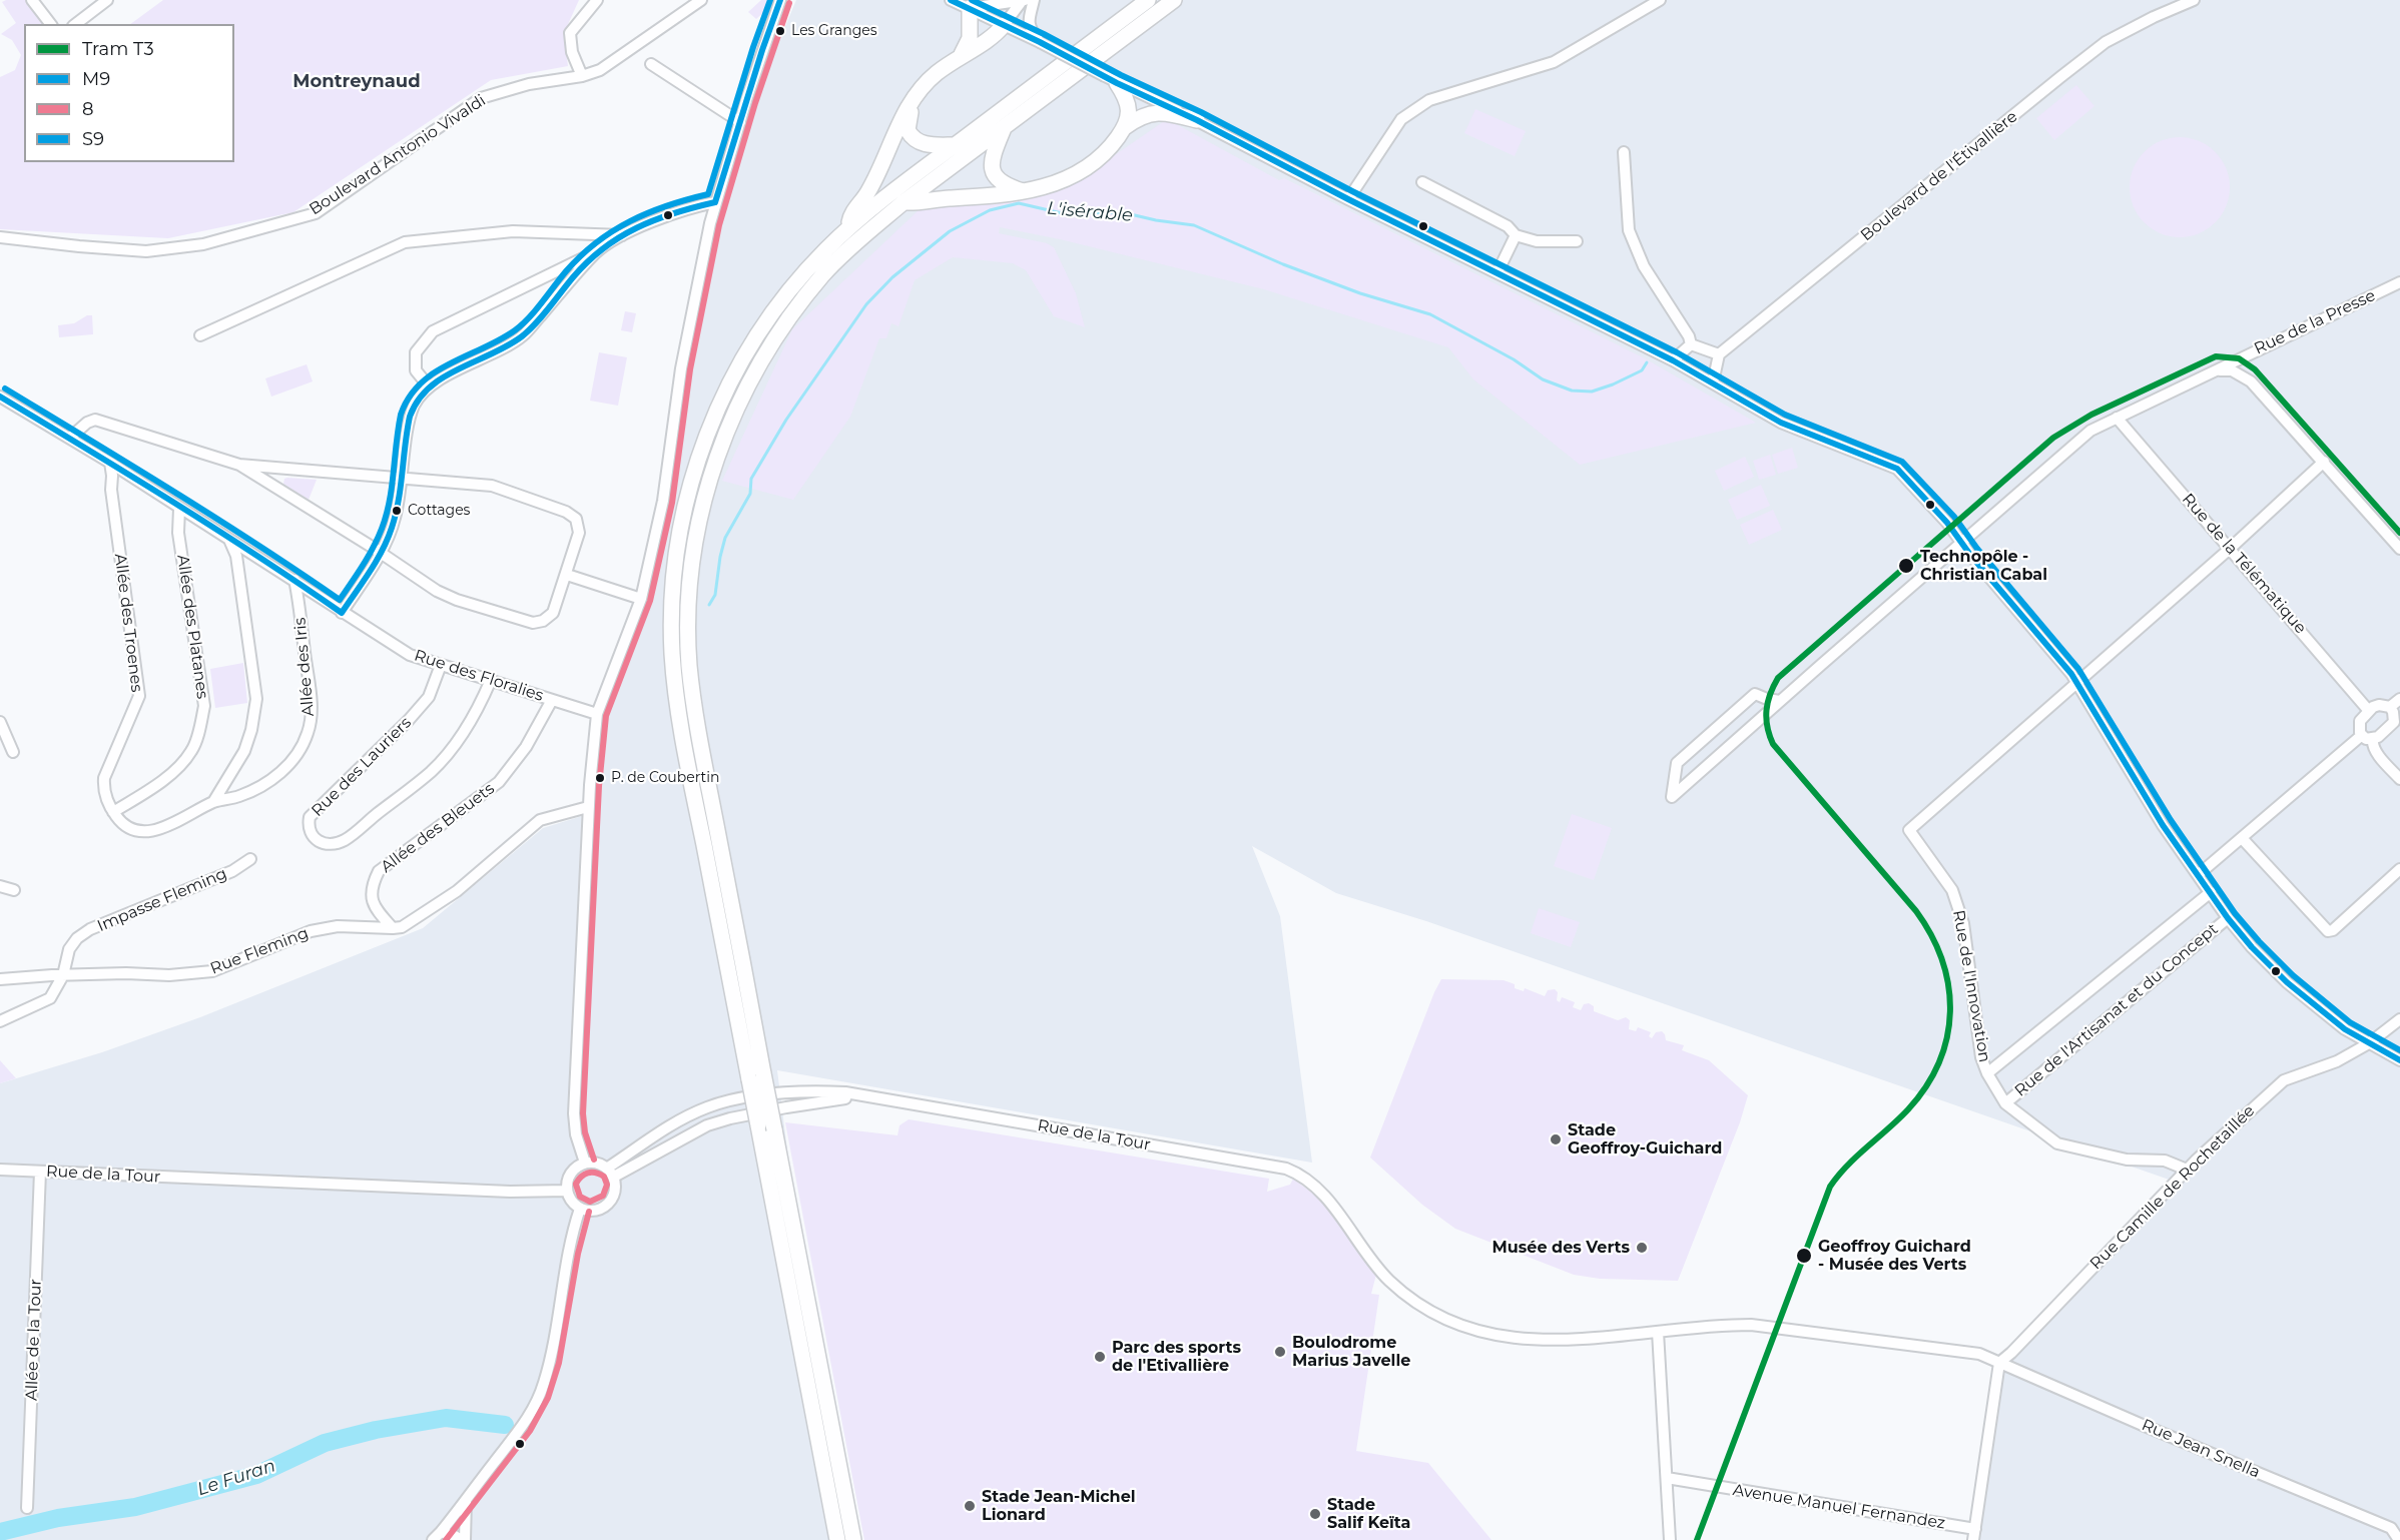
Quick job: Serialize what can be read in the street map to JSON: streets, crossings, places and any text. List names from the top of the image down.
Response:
{
  "streets": {
    "street": [
      "Boulevard Antonio Vivaldi",
      "Boulevard de l'Étivallière",
      "Rue de la Presse",
      "Rue de la Télématique",
      "Allée des Troenes",
      "Allée des Platanes",
      "Allée des Iris",
      "Rue des Floralies",
      "Rue des Lauriers",
      "Allée des Bleuets",
      "Impasse Fleming",
      "Rue Fleming",
      "Rue de l'Innovation",
      "Rue de l'Artisanat et du Concept",
      "Rue de la Tour",
      "Rue Camille de Rochetaillée",
      "Allée de la Tour",
      "Rue Jean Snella",
      "Avenue Manuel Fernandez"
    ]
  },
  "crossings": [
    ["Rue de la Presse", "Rue de la Télématique"],
    ["Allée des Troenes", "Allée des Platanes"],
    ["Allée des Troenes", "Allée des Iris"],
    ["Allée des Troenes", "Rue des Floralies"],
    ["Allée des Platanes", "Allée des Iris"],
    ["Allée des Platanes", "Rue des Floralies"],
    ["Allée des Iris", "Rue des Floralies"],
    ["Rue des Floralies", "Rue des Lauriers"],
    ["Rue des Floralies", "Allée des Bleuets"],
    ["Allée des Bleuets", "Rue Fleming"],
    ["Impasse Fleming", "Rue Fleming"],
    ["Rue de l'Innovation", "Rue de l'Artisanat et du Concept"],
    ["Rue de l'Innovation", "Rue Camille de Rochetaillée"],
    ["Rue de la Tour", "Allée de la Tour"],
    ["Rue de la Tour", "Rue Jean Snella"],
    ["Rue Camille de Rochetaillée", "Rue Jean Snella"]
  ],
  "districts": ["Montreynaud"],
  "water": ["L'isérable", "Le Furan"],
  "places": [
    "Les Granges",
    "Cottages",
    "Technopôle - Christian Cabal",
    "P. de Coubertin",
    "Stade Geoffroy-Guichard",
    "Musée des Verts",
    "Geoffroy Guichard - Musée des Verts",
    "Boulodrome Marius Javelle",
    "Parc des sports de l'Etivallière",
    "Stade Jean-Michel Lionard",
    "Stade Salif Keïta"
  ],
  "lines": [
    "transit line M9",
    "transit line S9",
    "transit line 8",
    "tram line T3"
  ],
  "legend": [
    "Tram T3",
    "M9",
    "8",
    "S9"
  ]
}
